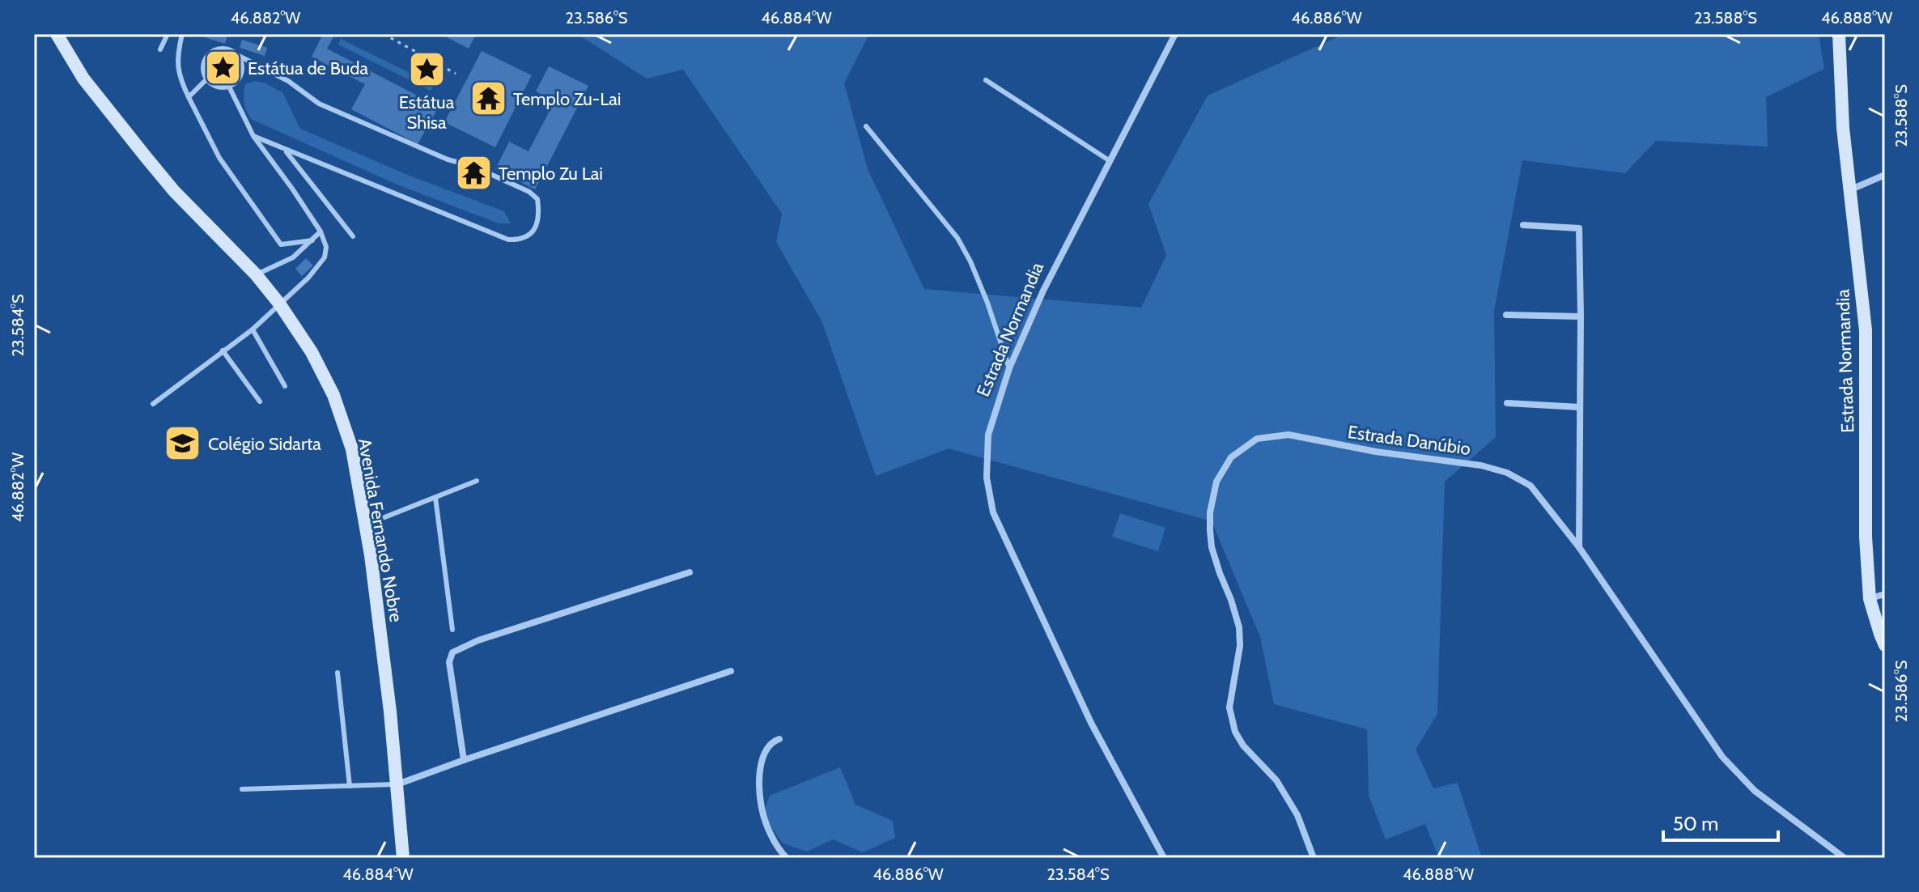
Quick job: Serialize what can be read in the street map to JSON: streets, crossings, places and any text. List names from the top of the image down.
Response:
{
  "streets": {
    "main road": ["Estrada Normandia", "Avenida Fernando Nobre"],
    "street": ["Estrada Danúbio"]
  },
  "places": {
    "place": ["Estátua de Buda", "Estátua Shisa"],
    "temple": ["Templo Zu-Lai", "Templo Zu Lai"],
    "school or university": ["Colégio Sidarta"]
  },
  "scale_bar": "50 m",
  "coordinates": [
    "46.882°W",
    "23.586°S",
    "46.884°W",
    "46.886°W",
    "23.588°S",
    "46.888°W",
    "23.584°S"
  ]
}
